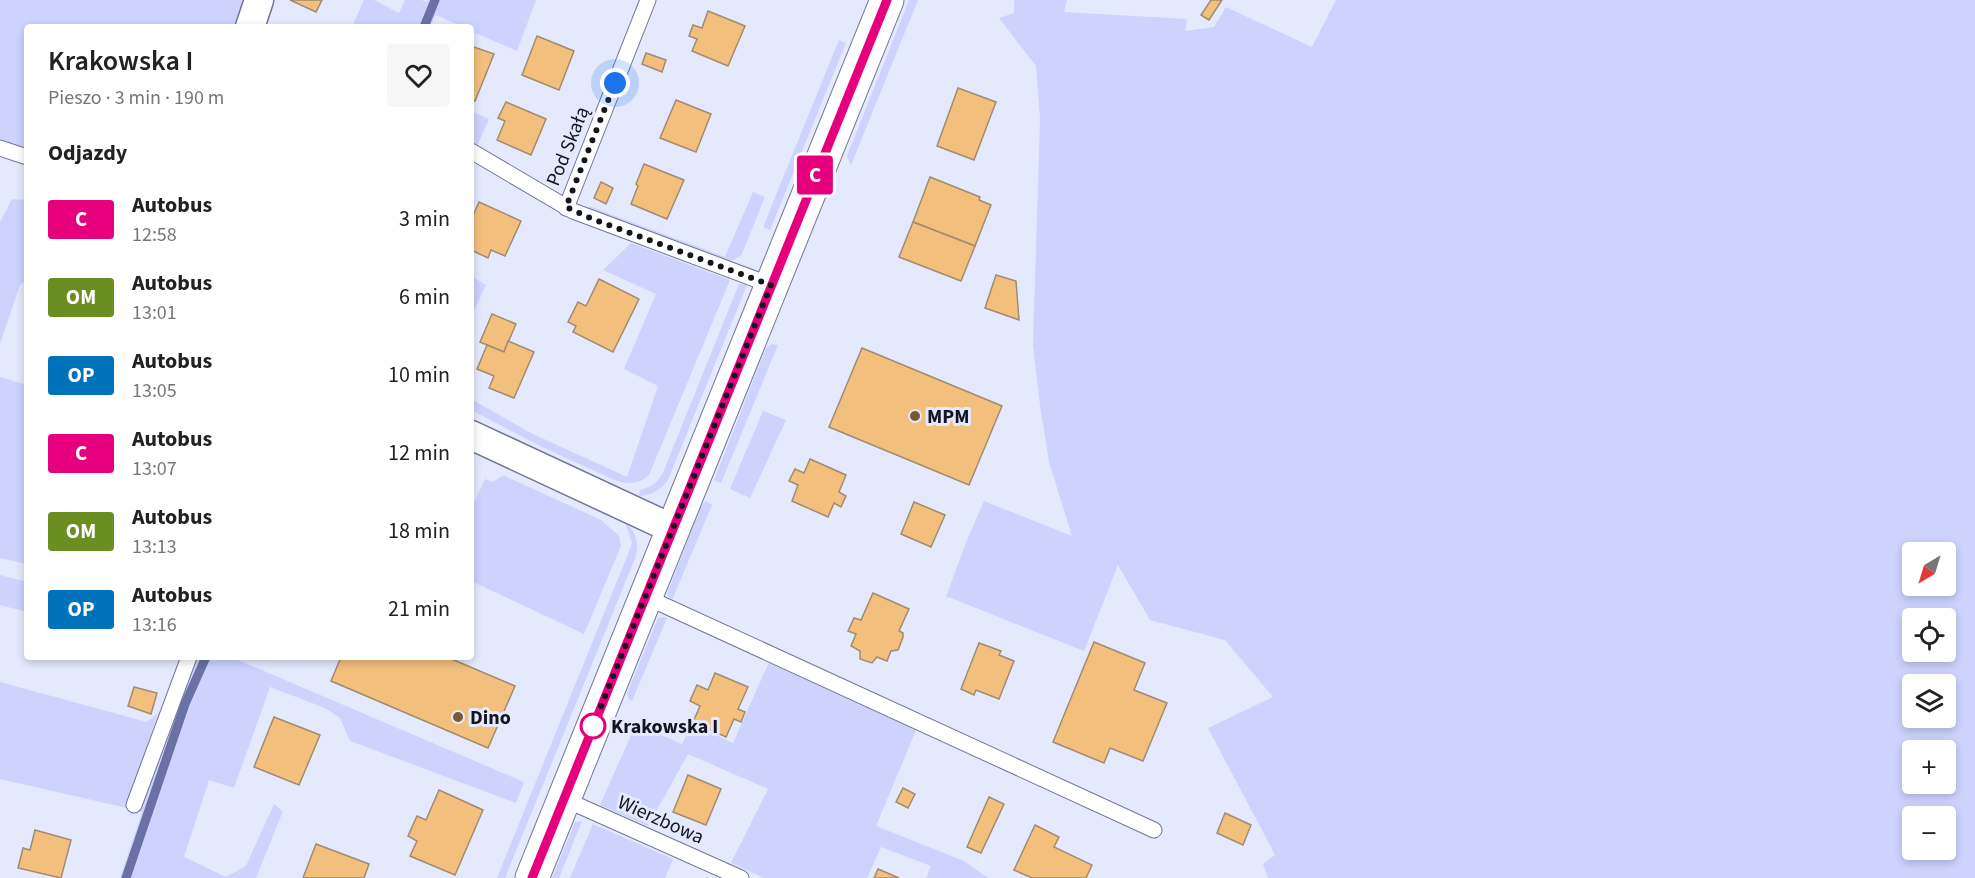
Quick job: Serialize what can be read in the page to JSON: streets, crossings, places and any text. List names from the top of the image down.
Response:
{
  "streets": {
    "lane": ["Pod Skałą", "Wierzbowa"]
  },
  "places": ["MPM", "Dino", "Krakowska I"],
  "lines": ["bus line C"],
  "north": "bottom left",
  "page": {
    "on_map": "C",
    "heading": [
      ["Krakowska I", "Pieszo · 3 min · 190 m"],
      "Odjazdy"
    ],
    "list": [
      {
        "mark": "C",
        "name": "Autobus",
        "note": "12:58",
        "value": "3 min"
      },
      {
        "mark": "OM",
        "name": "Autobus",
        "note": "13:01",
        "value": "6 min"
      },
      {
        "mark": "OP",
        "name": "Autobus",
        "note": "13:05",
        "value": "10 min"
      },
      {
        "mark": "C",
        "name": "Autobus",
        "note": "13:07",
        "value": "12 min"
      },
      {
        "mark": "OM",
        "name": "Autobus",
        "note": "13:13",
        "value": "18 min"
      },
      {
        "mark": "OP",
        "name": "Autobus",
        "note": "13:16",
        "value": "21 min"
      }
    ],
    "map_buttons": ["+", "−"]
  }
}
